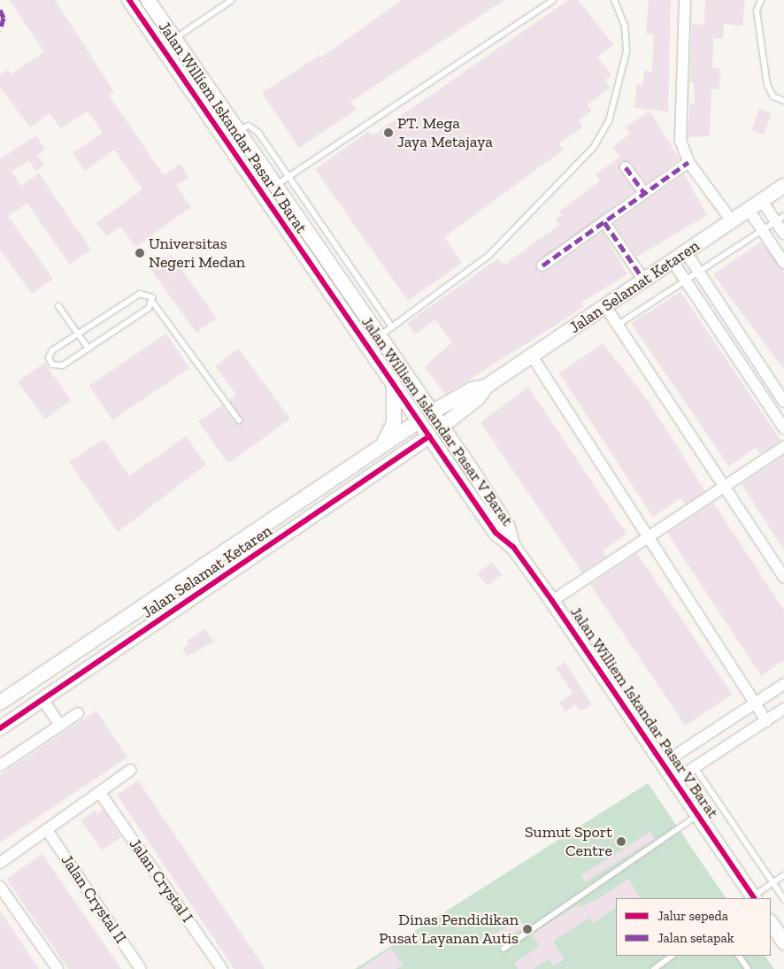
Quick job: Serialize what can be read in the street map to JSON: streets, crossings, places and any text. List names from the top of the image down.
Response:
{
  "streets": {
    "street": [
      "Jalan Williem Iskandar Pasar V Barat",
      "Jalan Selamat Ketaren",
      "Jalan Crystal I",
      "Jalan Crystal II"
    ]
  },
  "crossings": [
    ["Jalan Williem Iskandar Pasar V Barat", "Jalan Selamat Ketaren"]
  ],
  "places": [
    "PT. Mega Jaya Metajaya",
    "Universitas Negeri Medan",
    "Sumut Sport Centre",
    "Dinas Pendidikan Pusat Layanan Autis"
  ],
  "legend": ["Jalur sepeda", "Jalan setapak"]
}
